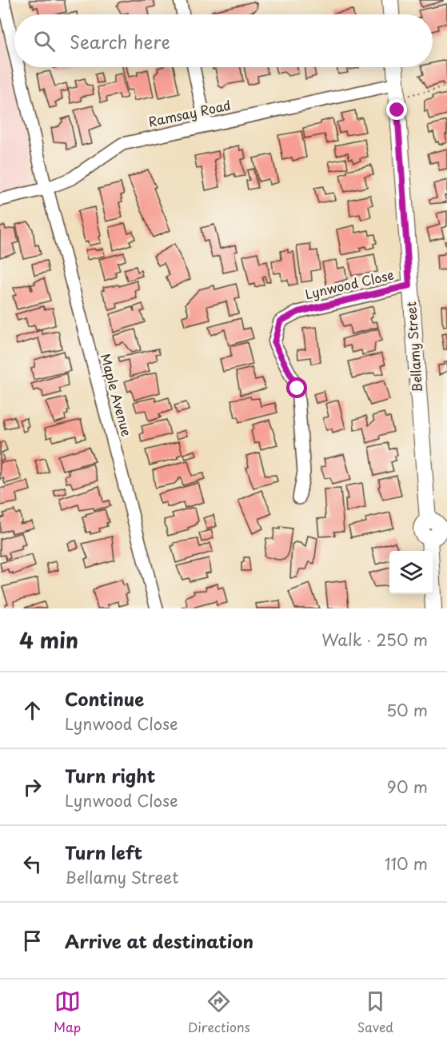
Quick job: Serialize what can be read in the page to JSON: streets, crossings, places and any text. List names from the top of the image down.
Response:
{
  "streets": {
    "street": [
      "Ramsay Road",
      "Lynwood Close",
      "Bellamy Street",
      "Maple Avenue"
    ]
  },
  "crossings": [
    ["Ramsay Road", "Bellamy Street"],
    ["Ramsay Road", "Maple Avenue"],
    ["Lynwood Close", "Bellamy Street"]
  ],
  "page": {
    "search": "Search here",
    "heading": ["4 min", "Walk · 250 m"],
    "list": [
      ["Continue", "Lynwood Close", "50 m"],
      ["Turn right", "Lynwood Close", "90 m"],
      ["Turn left", "Bellamy Street", "110 m"],
      "Arrive at destination"
    ],
    "nav": ["Map", "Directions", "Saved"]
  }
}
